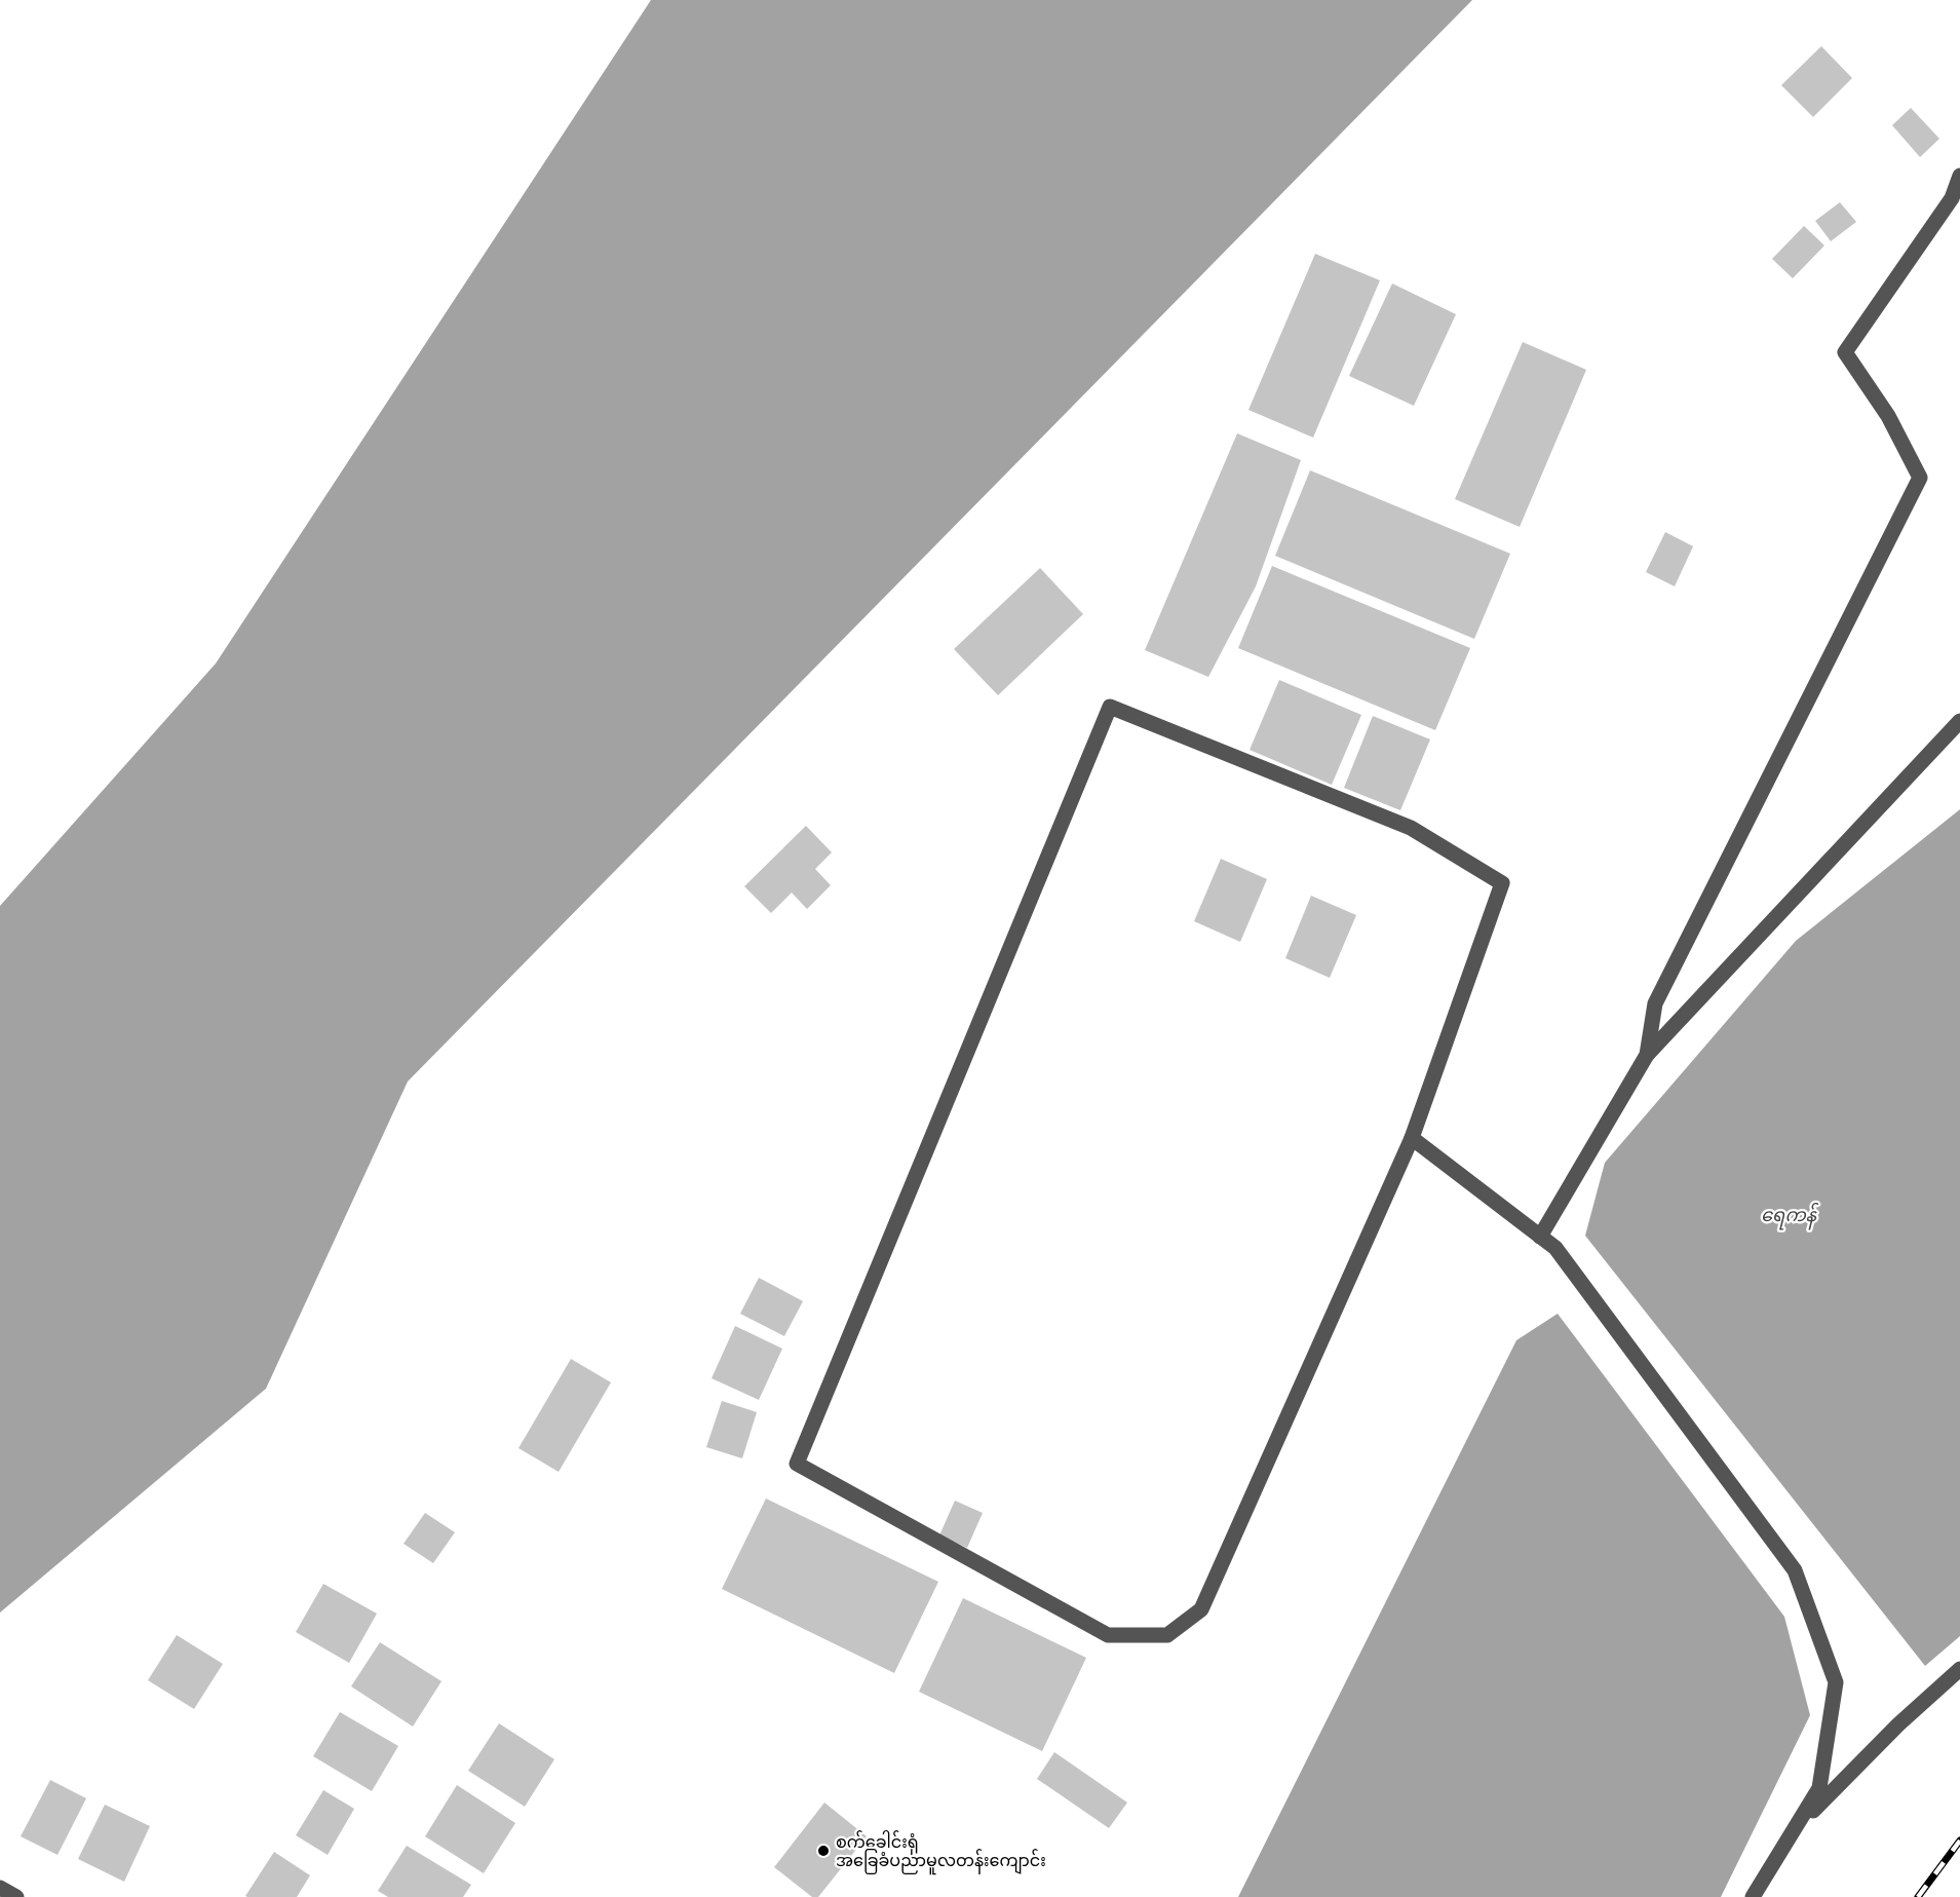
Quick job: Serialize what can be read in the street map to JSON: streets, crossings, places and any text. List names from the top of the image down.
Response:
{
  "water": ["ရေကန်"],
  "places": ["စက်ခေါင်းရုံ အခြေခံပညာမူလတန်းကျောင်း"]
}
